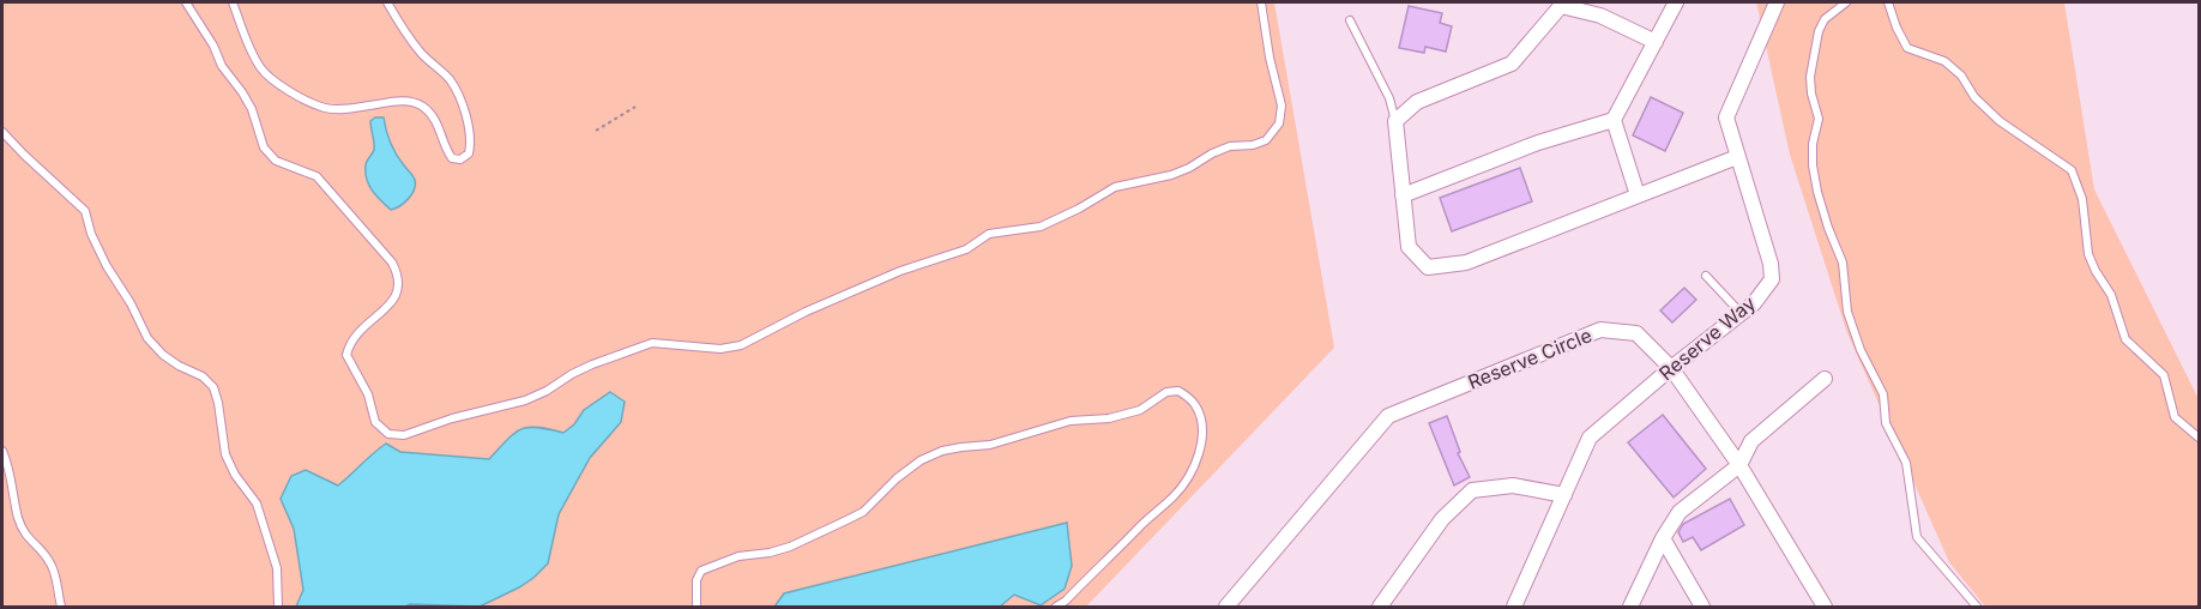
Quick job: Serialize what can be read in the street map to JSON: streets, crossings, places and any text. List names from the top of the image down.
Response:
{
  "streets": {
    "street": ["Reserve Way", "Reserve Circle"]
  },
  "crossings": [
    ["Reserve Way", "Reserve Circle"]
  ]
}
